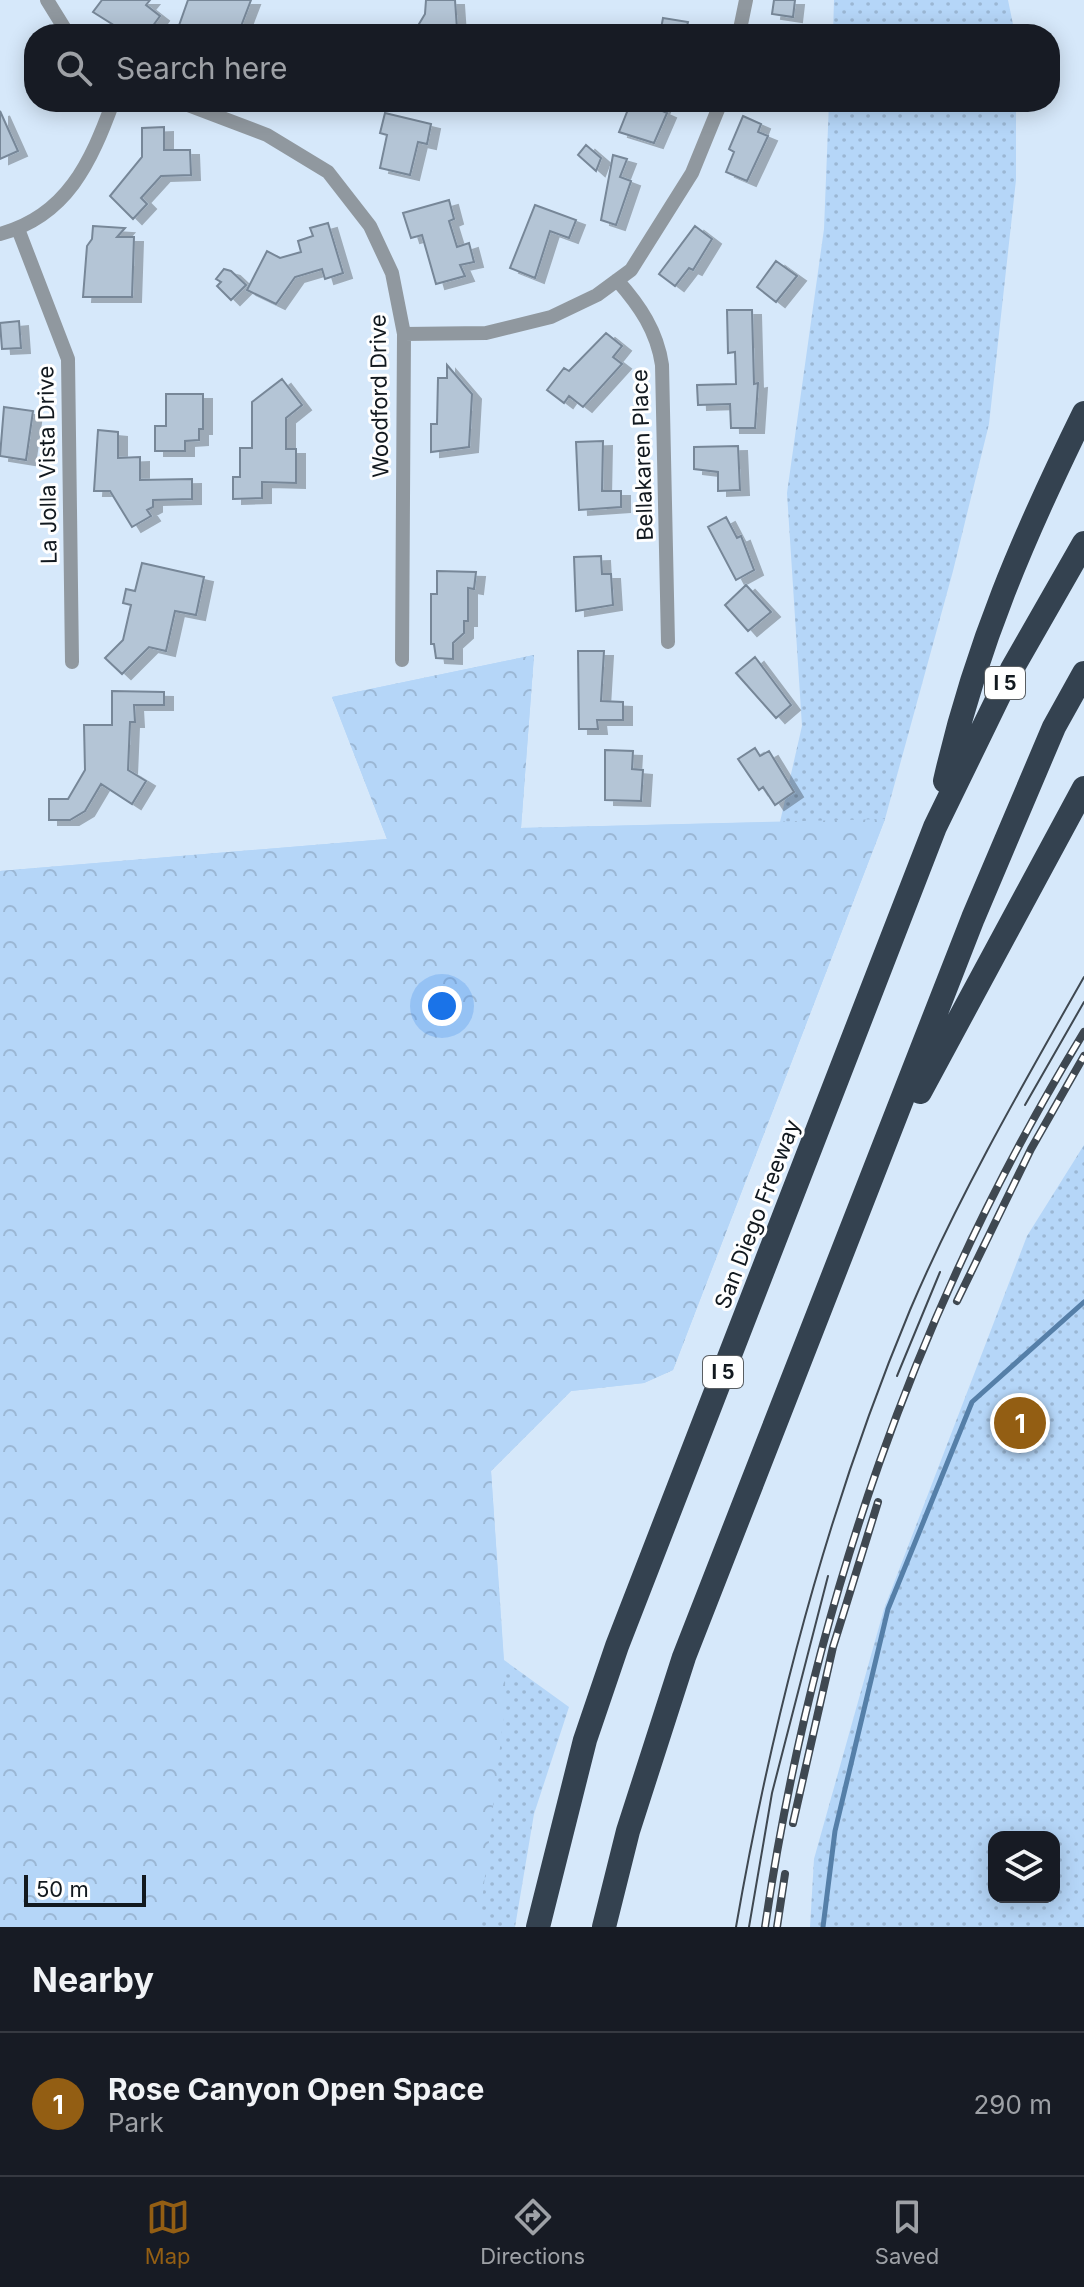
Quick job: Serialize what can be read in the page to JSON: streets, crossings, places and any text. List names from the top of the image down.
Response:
{
  "streets": {
    "highway": ["I 5", "San Diego Freeway"],
    "street": ["Woodford Drive", "Bellakaren Place", "La Jolla Vista Drive"]
  },
  "scale_bar": "50 m",
  "page": {
    "search": "Search here",
    "pins": "1",
    "scale": "50 m",
    "heading": "Nearby",
    "list": [
      {
        "mark": "1",
        "name": "Rose Canyon Open Space",
        "note": "Park",
        "value": "290 m"
      }
    ],
    "nav": ["Map", "Directions", "Saved"]
  }
}
